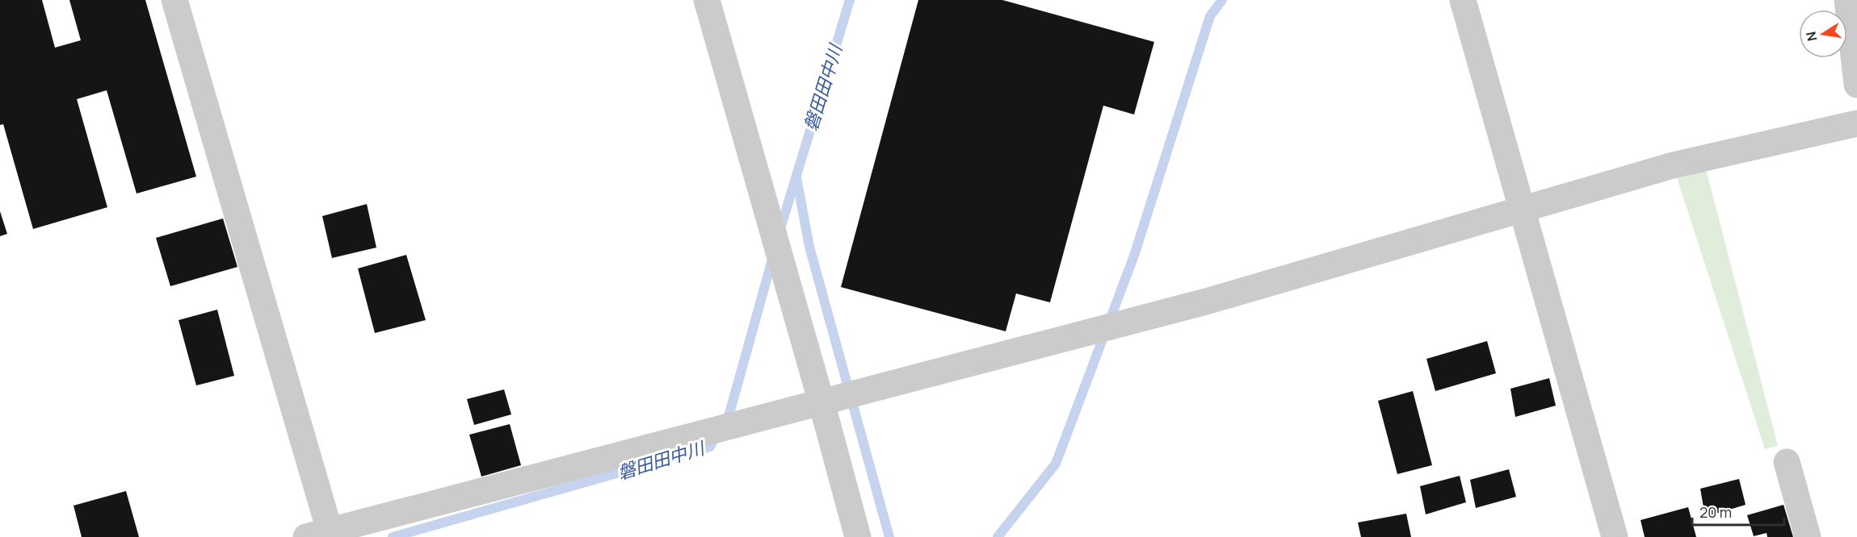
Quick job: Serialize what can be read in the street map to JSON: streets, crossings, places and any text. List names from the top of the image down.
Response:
{
  "water": ["磐田田中川"],
  "scale_bar": "20 m",
  "north": "left"
}
